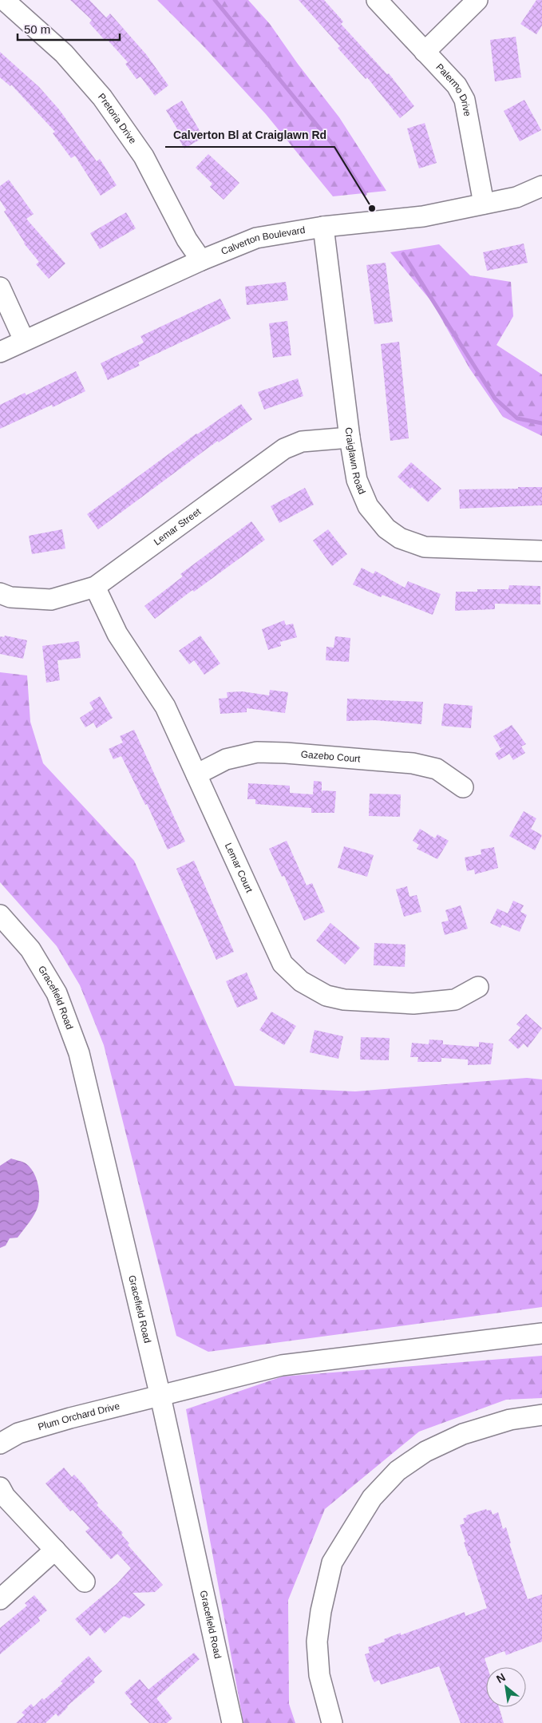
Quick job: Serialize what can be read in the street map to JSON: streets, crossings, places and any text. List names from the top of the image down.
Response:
{
  "streets": {
    "street": [
      "Palermo Drive",
      "Pretoria Drive",
      "Calverton Boulevard",
      "Craiglawn Road",
      "Lemar Street",
      "Gazebo Court",
      "Lemar Court",
      "Gracefield Road",
      "Plum Orchard Drive"
    ]
  },
  "crossings": [
    ["Palermo Drive", "Calverton Boulevard"],
    ["Pretoria Drive", "Calverton Boulevard"],
    ["Calverton Boulevard", "Craiglawn Road"],
    ["Craiglawn Road", "Lemar Street"],
    ["Lemar Street", "Lemar Court"],
    ["Gazebo Court", "Lemar Court"],
    ["Gracefield Road", "Plum Orchard Drive"]
  ],
  "places": ["Calverton Bl at Craiglawn Rd"],
  "scale_bar": "50 m",
  "north": "top left"
}
